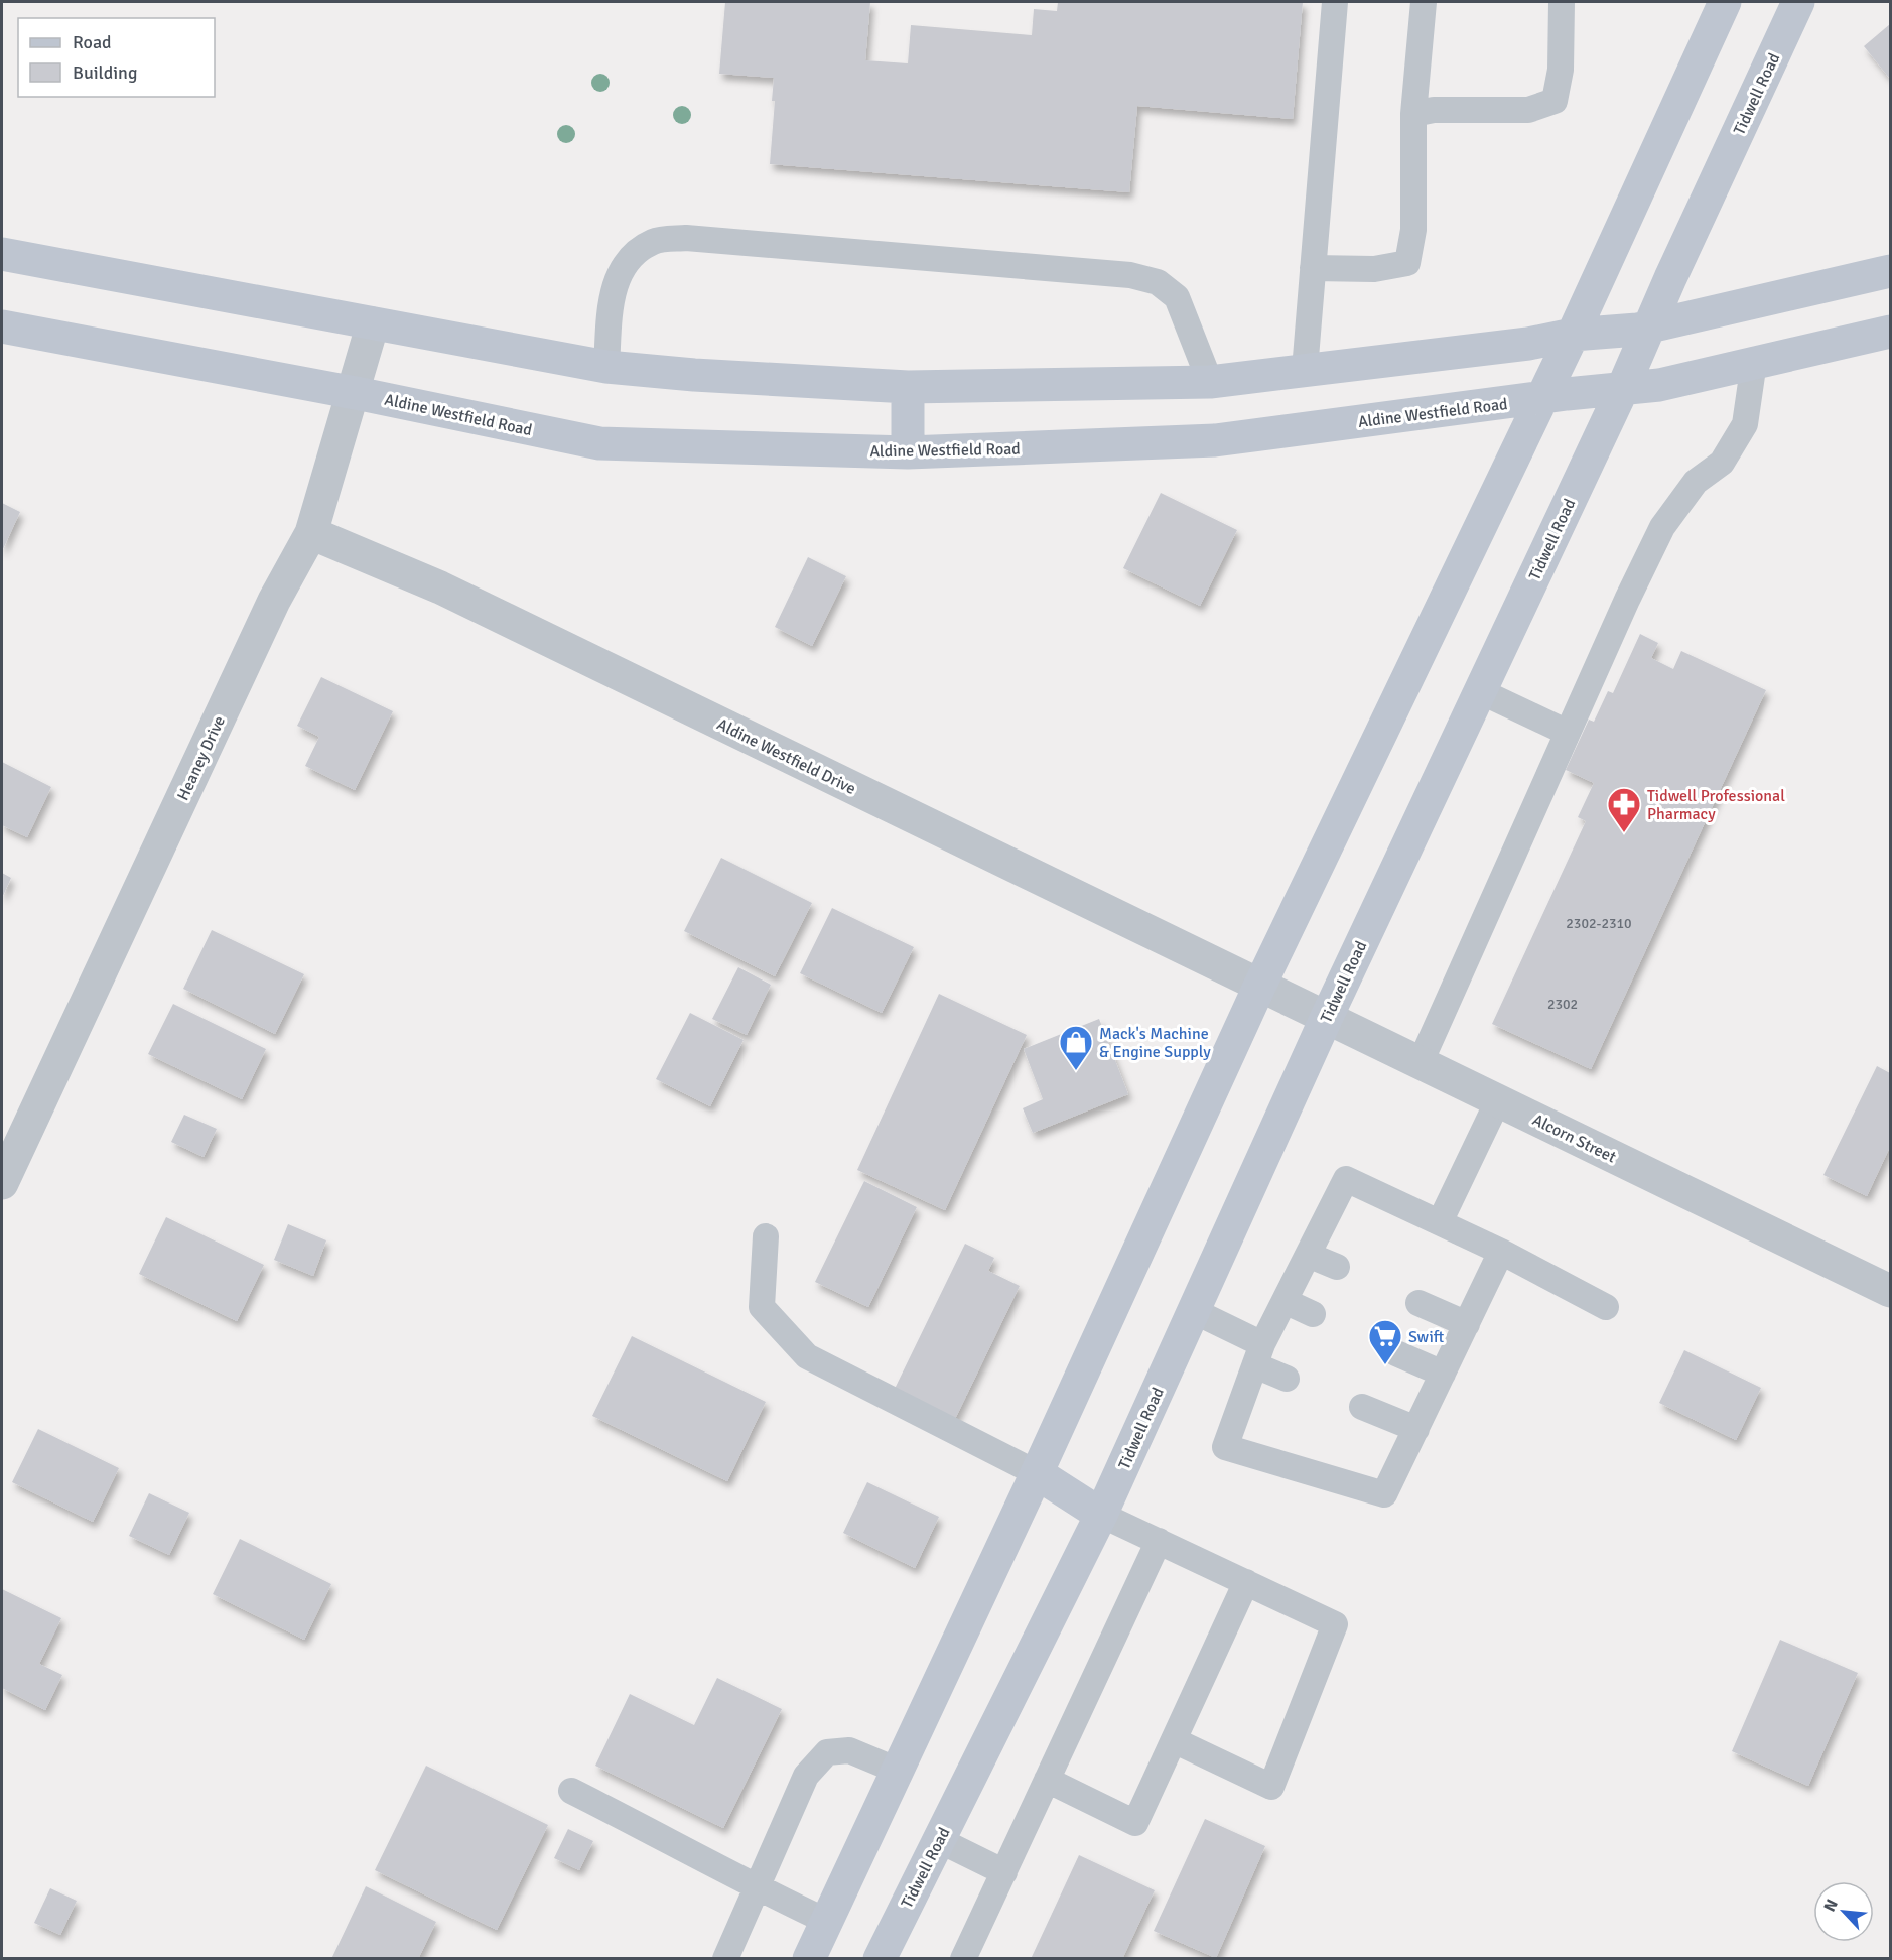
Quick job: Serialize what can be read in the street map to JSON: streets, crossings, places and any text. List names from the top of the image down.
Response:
{
  "streets": {
    "main road": ["Tidwell Road", "Aldine Westfield Road"],
    "street": ["Aldine Westfield Drive", "Heaney Drive", "Alcorn Street"]
  },
  "crossings": [
    ["Tidwell Road", "Aldine Westfield Road"],
    ["Tidwell Road", "Alcorn Street"],
    ["Aldine Westfield Road", "Heaney Drive"],
    ["Aldine Westfield Drive", "Heaney Drive"],
    ["Aldine Westfield Drive", "Alcorn Street"]
  ],
  "places": {
    "pharmacy": ["Tidwell Professional Pharmacy"],
    "shop": ["Mack's Machine & Engine Supply"],
    "supermarket": ["Swift"]
  },
  "house_numbers": ["2302-2310", "2302"],
  "legend": ["Road", "Building"],
  "north": "top left"
}
